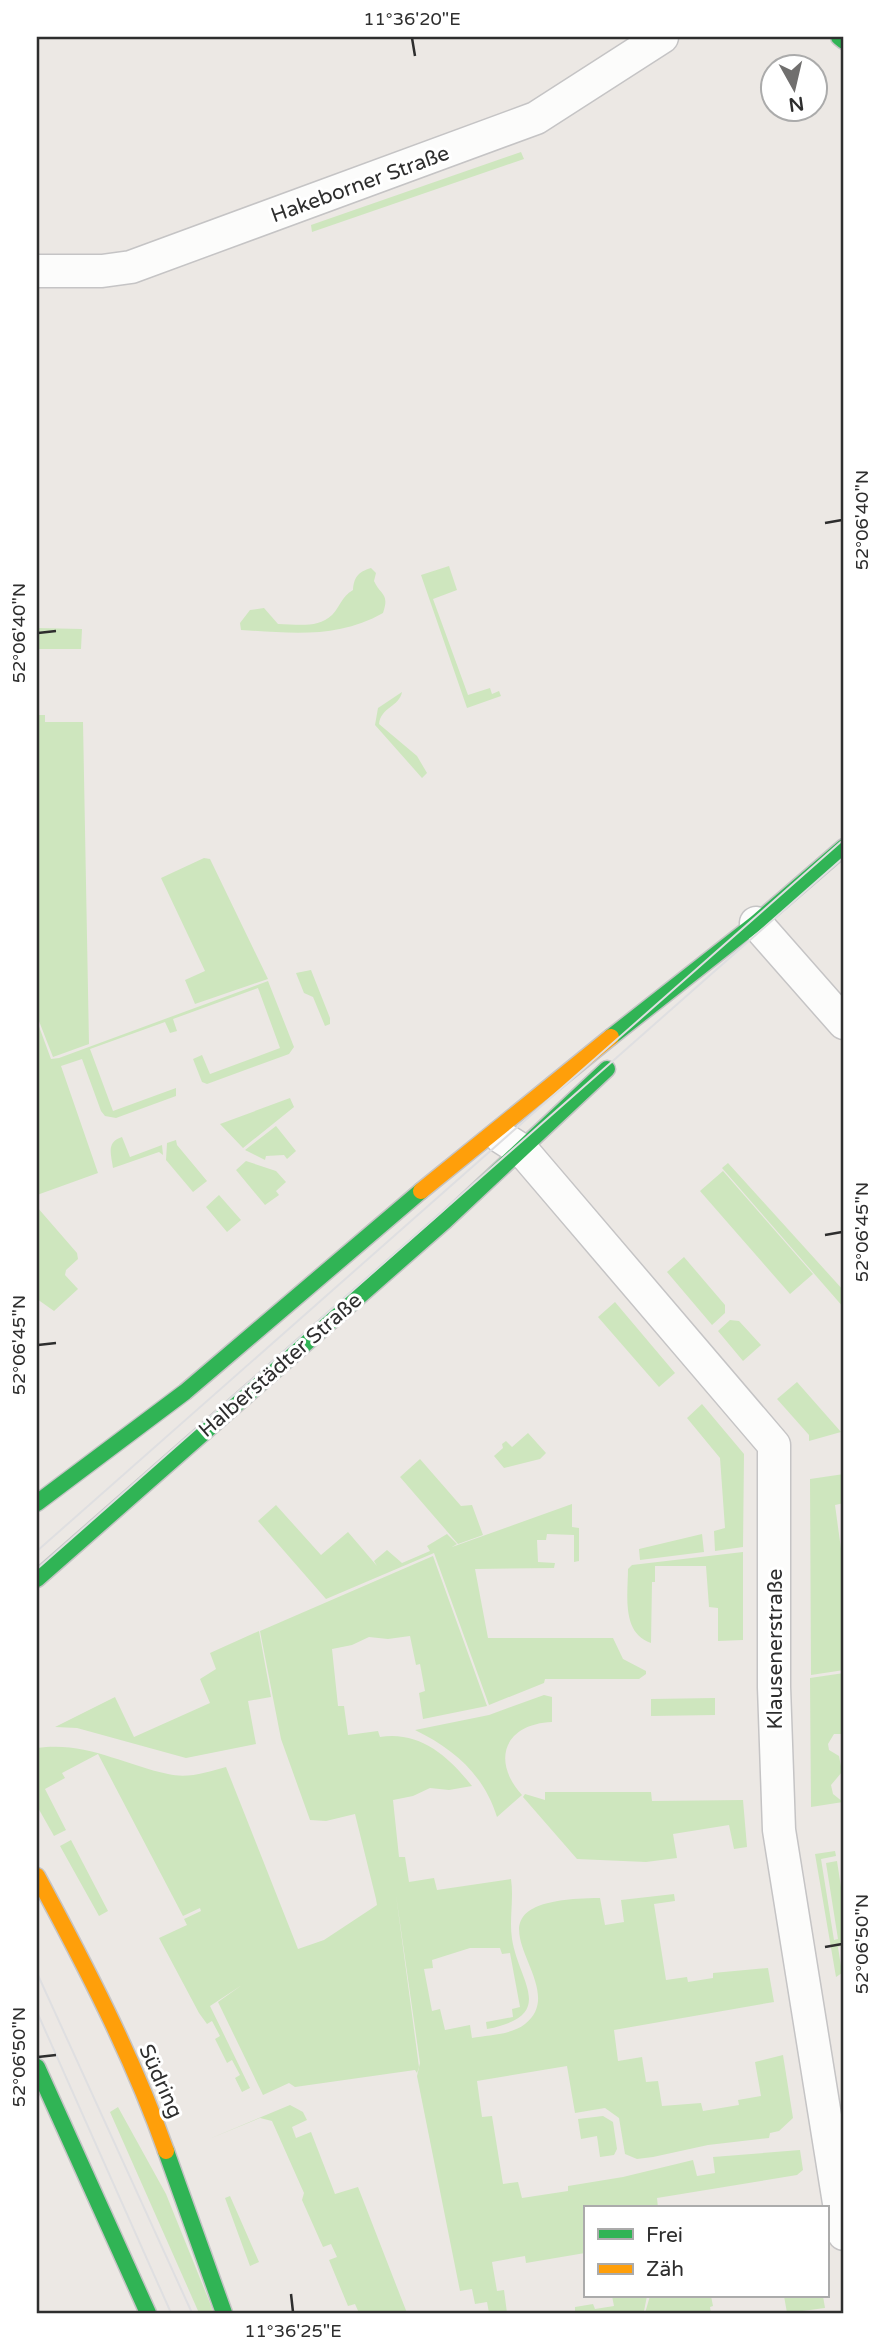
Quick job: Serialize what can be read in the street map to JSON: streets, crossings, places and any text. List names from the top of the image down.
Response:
{
  "streets": {
    "street": [
      "Hakeborner Straße",
      "Halberstädter Straße",
      "Klausenerstraße",
      "Südring"
    ]
  },
  "crossings": [
    ["Halberstädter Straße", "Klausenerstraße"]
  ],
  "legend": ["Frei", "Zäh"],
  "north": "bottom",
  "coordinates": [
    "11°36'20\"E",
    "52°06'40\"N",
    "52°06'45\"N",
    "52°06'50\"N",
    "11°36'25\"E"
  ]
}
